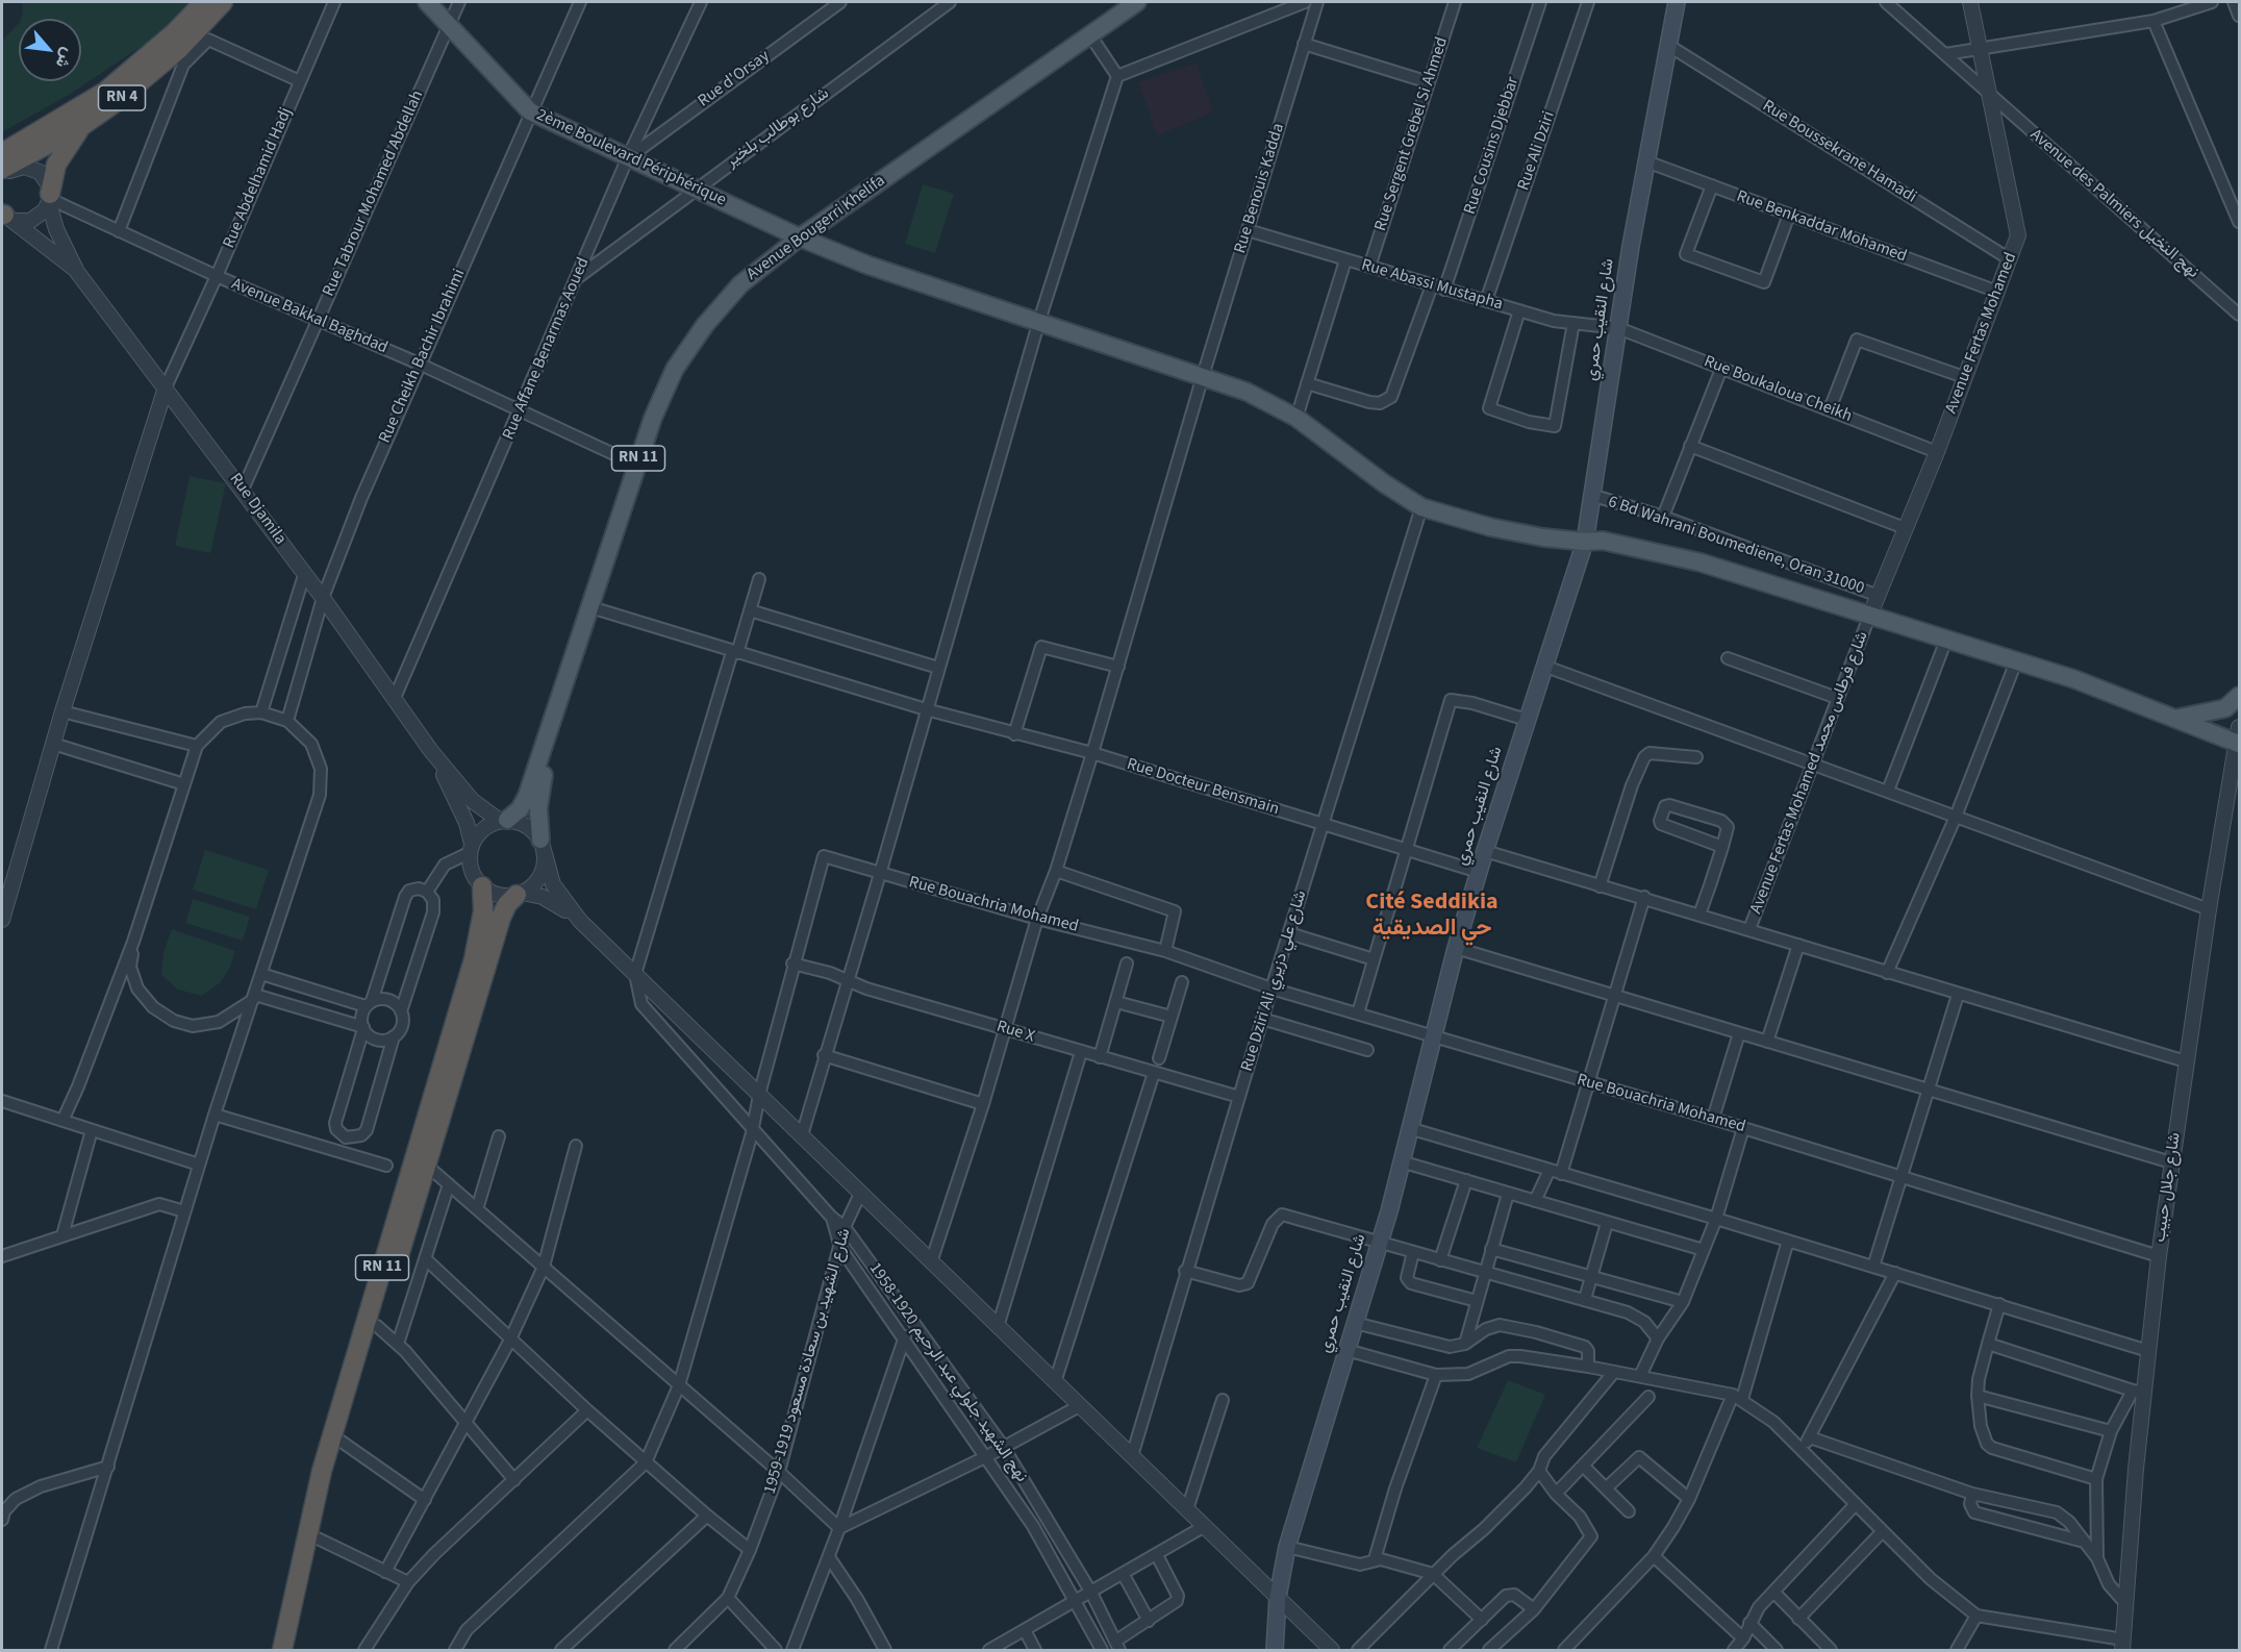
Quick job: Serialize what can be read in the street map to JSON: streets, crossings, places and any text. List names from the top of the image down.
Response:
{
  "streets": {
    "highway": ["RN 4", "RN 11"],
    "main road": ["2ème Boulevard Périphérique", "Avenue Bougerri Khelifa", "شارع النقيب حمري"],
    "street": [
      "Rue d'Orsay",
      "شارع بوطالب بلخير",
      "Rue Sergent Grebel Si Ahmed",
      "Rue Cousins Djebbar",
      "Rue Ali Dziri",
      "Rue Boussekrane Hamadi",
      "Rue Abdelhamid Hadj",
      "Rue Benouis Kadda",
      "Rue Tabrour Mohamed Abdellah",
      "Avenue des Palmiers نهج النخيل",
      "Rue Benkaddar Mohamed",
      "Rue Abassi Mustapha",
      "Avenue Bakkal Baghdad",
      "Avenue Fertas Mohamed",
      "Rue Affane Benarmas Aoued",
      "Rue Cheikh Bachir Ibrahimi",
      "Rue Boukaloua Cheikh",
      "Rue Djamila",
      "6 Bd Wahrani Boumediene, Oran 31000",
      "Avenue Fertas Mohamed شارع فرطاس محمد",
      "Rue Docteur Bensmain",
      "Rue Bouachria Mohamed",
      "Rue Dziri Ali شارع علي دزيري",
      "Rue X",
      "شارع جلال حبيب",
      "شارع الشهيد بن سعادة مسعود 1919-1959",
      "نهج الشهيد جلولي عبد الرحيم 1920-1958"
    ]
  },
  "crossings": [
    ["Rue d'Orsay", "2ème Boulevard Périphérique"],
    ["Rue d'Orsay", "Rue Affane Benarmas Aoued"],
    ["شارع بوطالب بلخير", "2ème Boulevard Périphérique"],
    ["شارع بوطالب بلخير", "Rue Affane Benarmas Aoued"],
    ["Rue Sergent Grebel Si Ahmed", "Rue Abassi Mustapha"],
    ["Rue Cousins Djebbar", "Rue Abassi Mustapha"],
    ["Rue Ali Dziri", "Rue Abassi Mustapha"],
    ["Rue Boussekrane Hamadi", "شارع النقيب حمري"],
    ["Rue Boussekrane Hamadi", "Avenue Fertas Mohamed"],
    ["2ème Boulevard Périphérique", "Rue Benouis Kadda"],
    ["2ème Boulevard Périphérique", "Rue Tabrour Mohamed Abdellah"],
    ["2ème Boulevard Périphérique", "Avenue Bougerri Khelifa"],
    ["2ème Boulevard Périphérique", "شارع النقيب حمري"],
    ["2ème Boulevard Périphérique", "Avenue Fertas Mohamed"],
    ["2ème Boulevard Périphérique", "Rue Affane Benarmas Aoued"],
    ["2ème Boulevard Périphérique", "Rue Cheikh Bachir Ibrahimi"],
    ["2ème Boulevard Périphérique", "Avenue Fertas Mohamed شارع فرطاس محمد"],
    ["2ème Boulevard Périphérique", "Rue Dziri Ali شارع علي دزيري"],
    ["2ème Boulevard Périphérique", "شارع جلال حبيب"],
    ["Rue Abdelhamid Hadj", "Avenue Bakkal Baghdad"],
    ["Rue Abdelhamid Hadj", "Rue Djamila"],
    ["Rue Benouis Kadda", "Rue Abassi Mustapha"],
    ["Rue Benouis Kadda", "Rue Docteur Bensmain"],
    ["Rue Benouis Kadda", "Rue Bouachria Mohamed"],
    ["Rue Benouis Kadda", "Rue X"],
    ["Rue Tabrour Mohamed Abdellah", "Avenue Bakkal Baghdad"],
    ["Rue Tabrour Mohamed Abdellah", "Rue Djamila"],
    ["Avenue des Palmiers نهج النخيل", "Avenue Fertas Mohamed"],
    ["Rue Benkaddar Mohamed", "شارع النقيب حمري"],
    ["Rue Benkaddar Mohamed", "Avenue Fertas Mohamed"],
    ["Avenue Bougerri Khelifa", "Avenue Bakkal Baghdad"],
    ["Avenue Bougerri Khelifa", "RN 11"],
    ["Avenue Bougerri Khelifa", "Rue Docteur Bensmain"],
    ["Rue Abassi Mustapha", "شارع النقيب حمري"],
    ["Rue Abassi Mustapha", "Rue Boukaloua Cheikh"],
    ["Avenue Bakkal Baghdad", "Rue Affane Benarmas Aoued"],
    ["Avenue Bakkal Baghdad", "Rue Cheikh Bachir Ibrahimi"],
    ["شارع النقيب حمري", "Rue Boukaloua Cheikh"],
    ["شارع النقيب حمري", "6 Bd Wahrani Boumediene, Oran 31000"],
    ["شارع النقيب حمري", "Rue Docteur Bensmain"],
    ["شارع النقيب حمري", "Rue Bouachria Mohamed"],
    ["Avenue Fertas Mohamed", "Rue Boukaloua Cheikh"],
    ["Avenue Fertas Mohamed", "6 Bd Wahrani Boumediene, Oran 31000"],
    ["Avenue Fertas Mohamed", "Avenue Fertas Mohamed شارع فرطاس محمد"],
    ["Rue Affane Benarmas Aoued", "Rue Djamila"],
    ["Rue Cheikh Bachir Ibrahimi", "Rue Djamila"],
    ["Rue Docteur Bensmain", "Rue Dziri Ali شارع علي دزيري"],
    ["Rue Bouachria Mohamed", "Rue Dziri Ali شارع علي دزيري"],
    ["Rue Bouachria Mohamed", "Rue X"],
    ["Rue Bouachria Mohamed", "شارع جلال حبيب"],
    ["Rue Dziri Ali شارع علي دزيري", "Rue X"],
    ["شارع الشهيد بن سعادة مسعود 1919-1959", "نهج الشهيد جلولي عبد الرحيم 1920-1958"]
  ],
  "districts": ["Cité Seddikia حي الصديقية"],
  "north": "bottom right"
}
